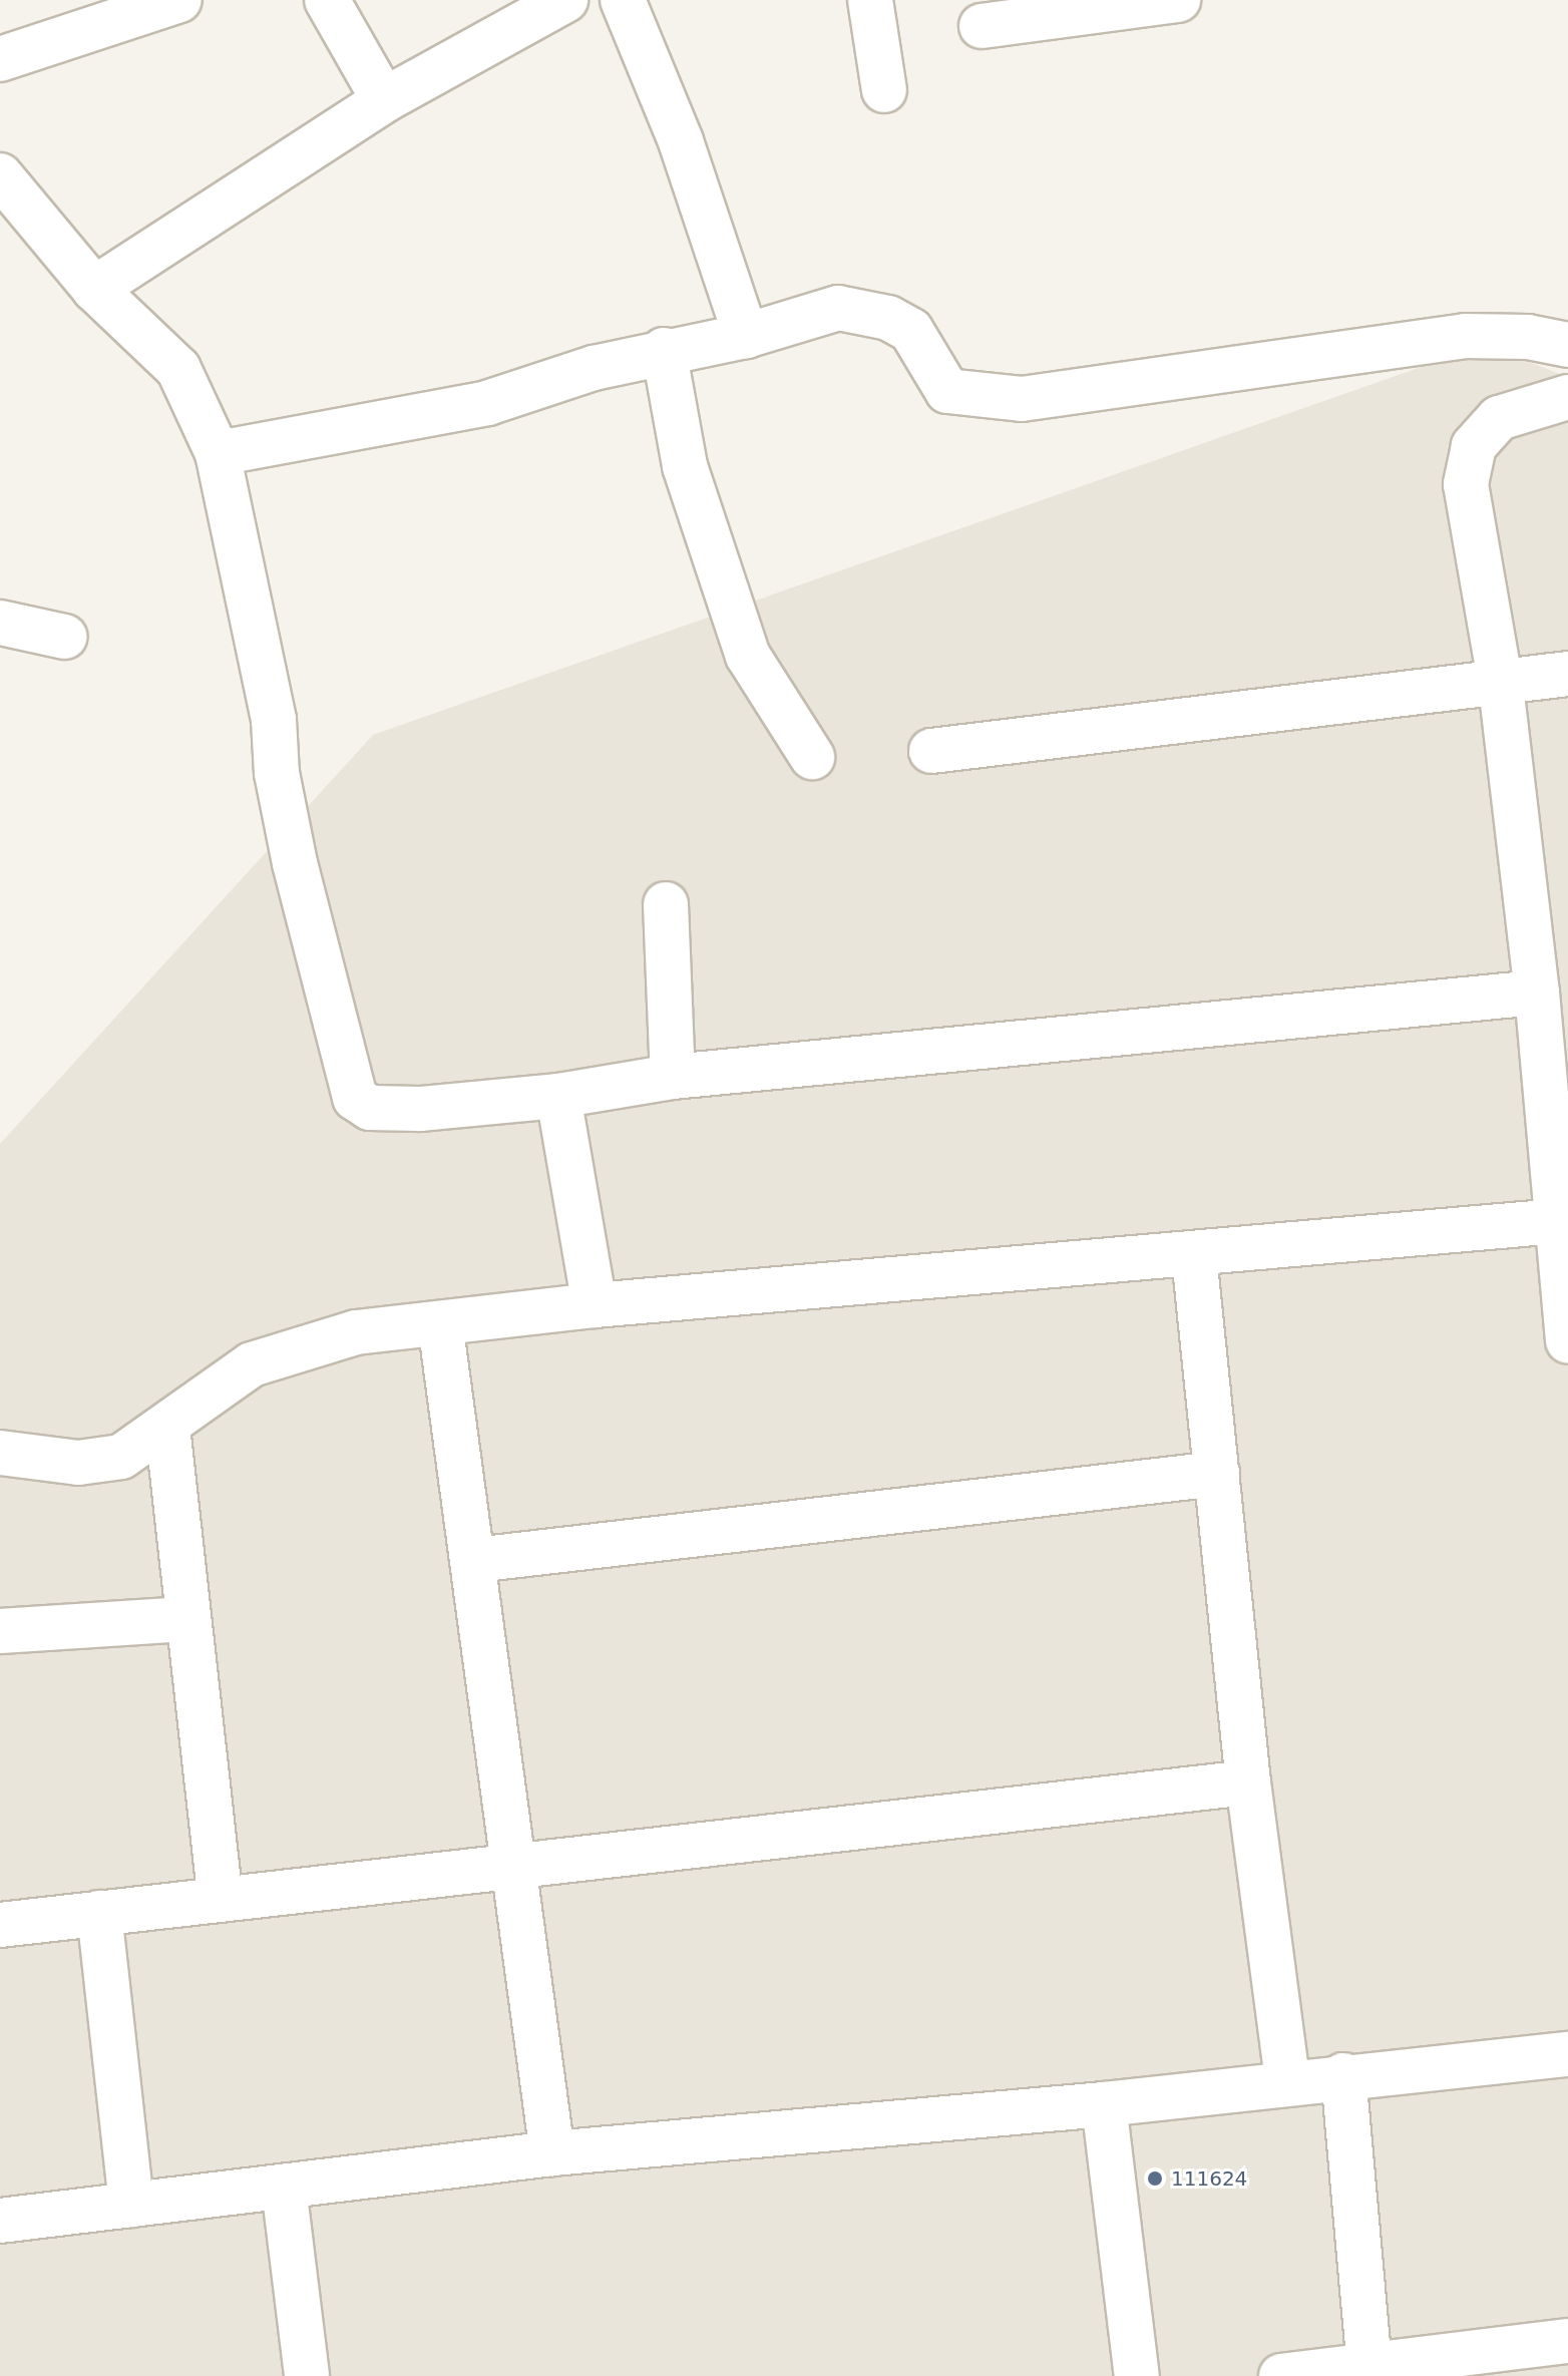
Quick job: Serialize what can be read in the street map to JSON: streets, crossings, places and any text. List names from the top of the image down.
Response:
{
  "places": ["111624"]
}
